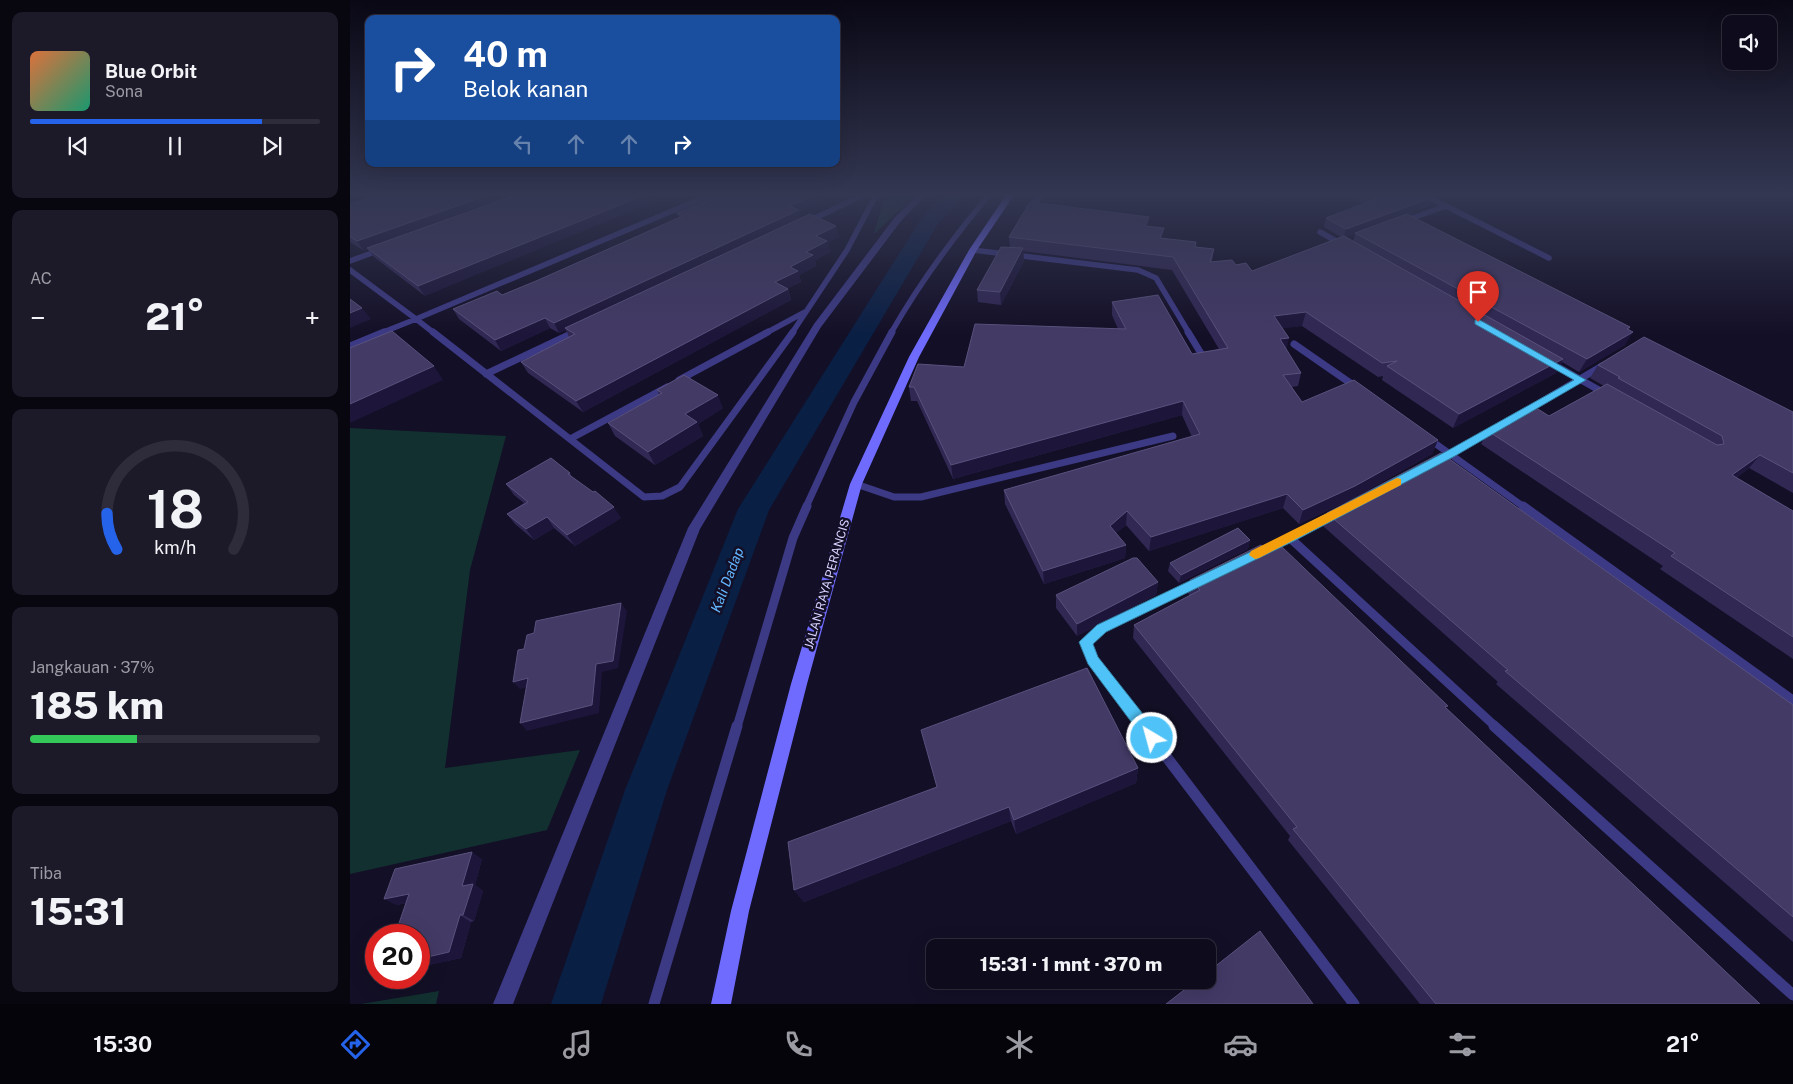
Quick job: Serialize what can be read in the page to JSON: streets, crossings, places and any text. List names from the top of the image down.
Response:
{
  "streets": {
    "street": ["JALAN RAYA PERANCIS"]
  },
  "water": ["Kali Dadap"],
  "page": {
    "turn": ["40 m", "Belok kanan"],
    "song": ["Blue Orbit", "Sona"],
    "tile": [
      "AC",
      ["Jangkauan · 37%", "185 km"],
      ["Tiba", "15:31"]
    ],
    "heat": ["−", "21°", "+"],
    "limit": "20",
    "trip": "15:31 · 1 mnt · 370 m",
    "tabs": ["15:30", "21°"],
    "gauge": ["18", "km/h"]
  }
}
